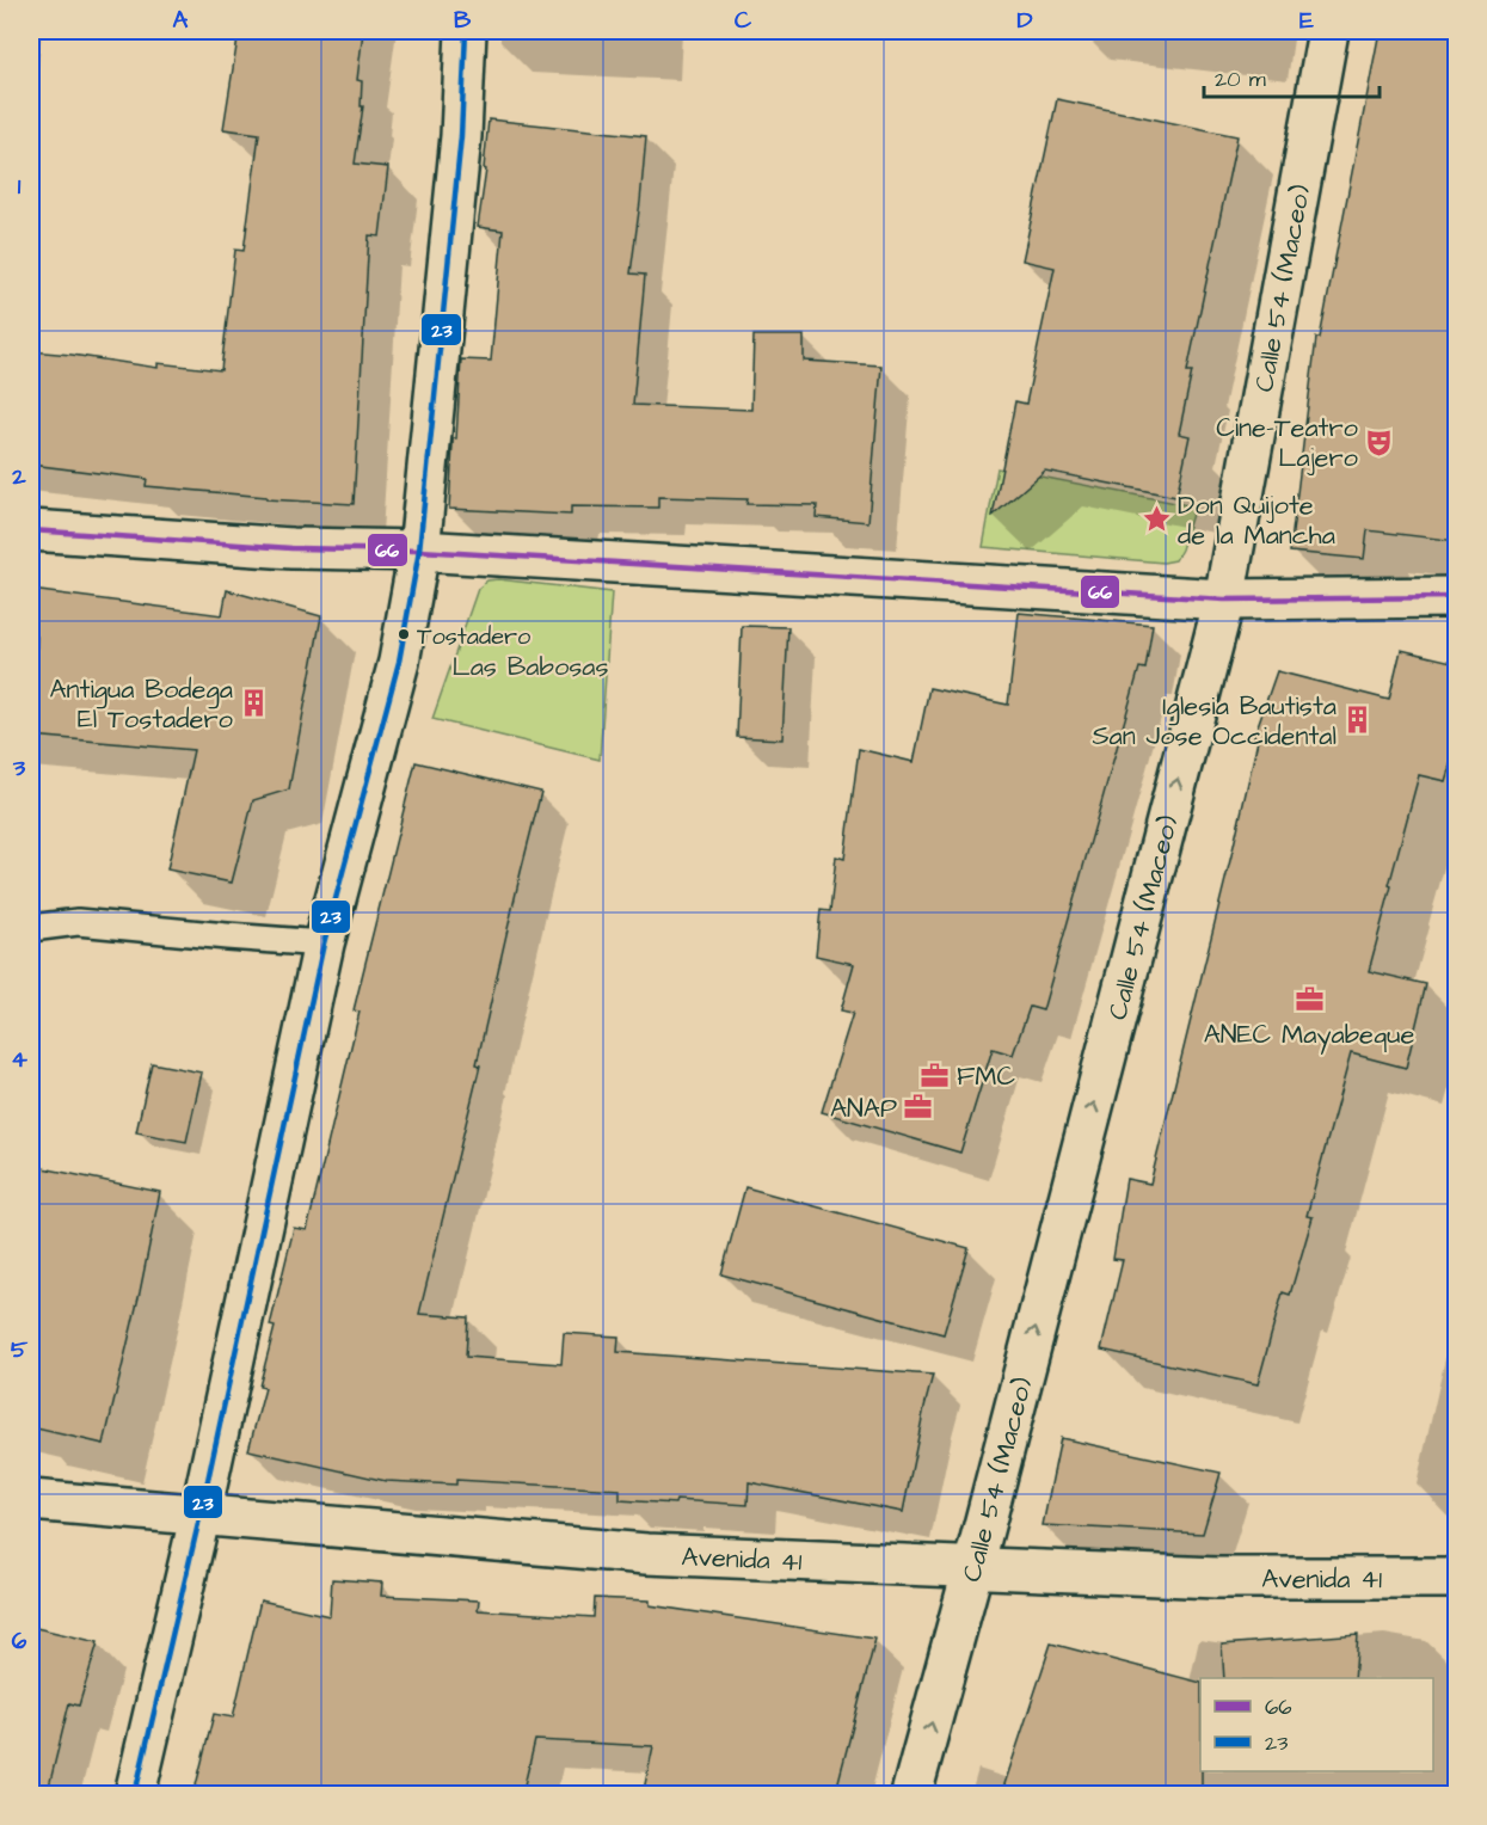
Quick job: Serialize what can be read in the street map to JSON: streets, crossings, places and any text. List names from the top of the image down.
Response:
{
  "streets": {
    "main road": ["Calle 54 (Maceo)", "Avenida 41"]
  },
  "crossings": [
    ["Calle 54 (Maceo)", "Avenida 41"]
  ],
  "one_way": ["Calle 54 (Maceo)"],
  "parks": ["Las Babosas"],
  "places": {
    "theatre": ["Cine-Teatro Lajero"],
    "place": ["Don Quijote de la Mancha"],
    "other": ["Tostadero"],
    "building": ["Antigua Bodega El Tostadero", "Iglesia Bautista San Jose Occidental"],
    "office": ["ANEC Mayabeque", "FMC", "ANAP"]
  },
  "lines": ["transit line 23", "transit line 66"],
  "legend": ["66", "23"],
  "scale_bar": "20 m",
  "grid": {
    "columns": [
      "A",
      "B",
      "C",
      "D",
      "E"
    ],
    "rows": [
      "1",
      "2",
      "3",
      "4",
      "5",
      "6"
    ]
  }
}
